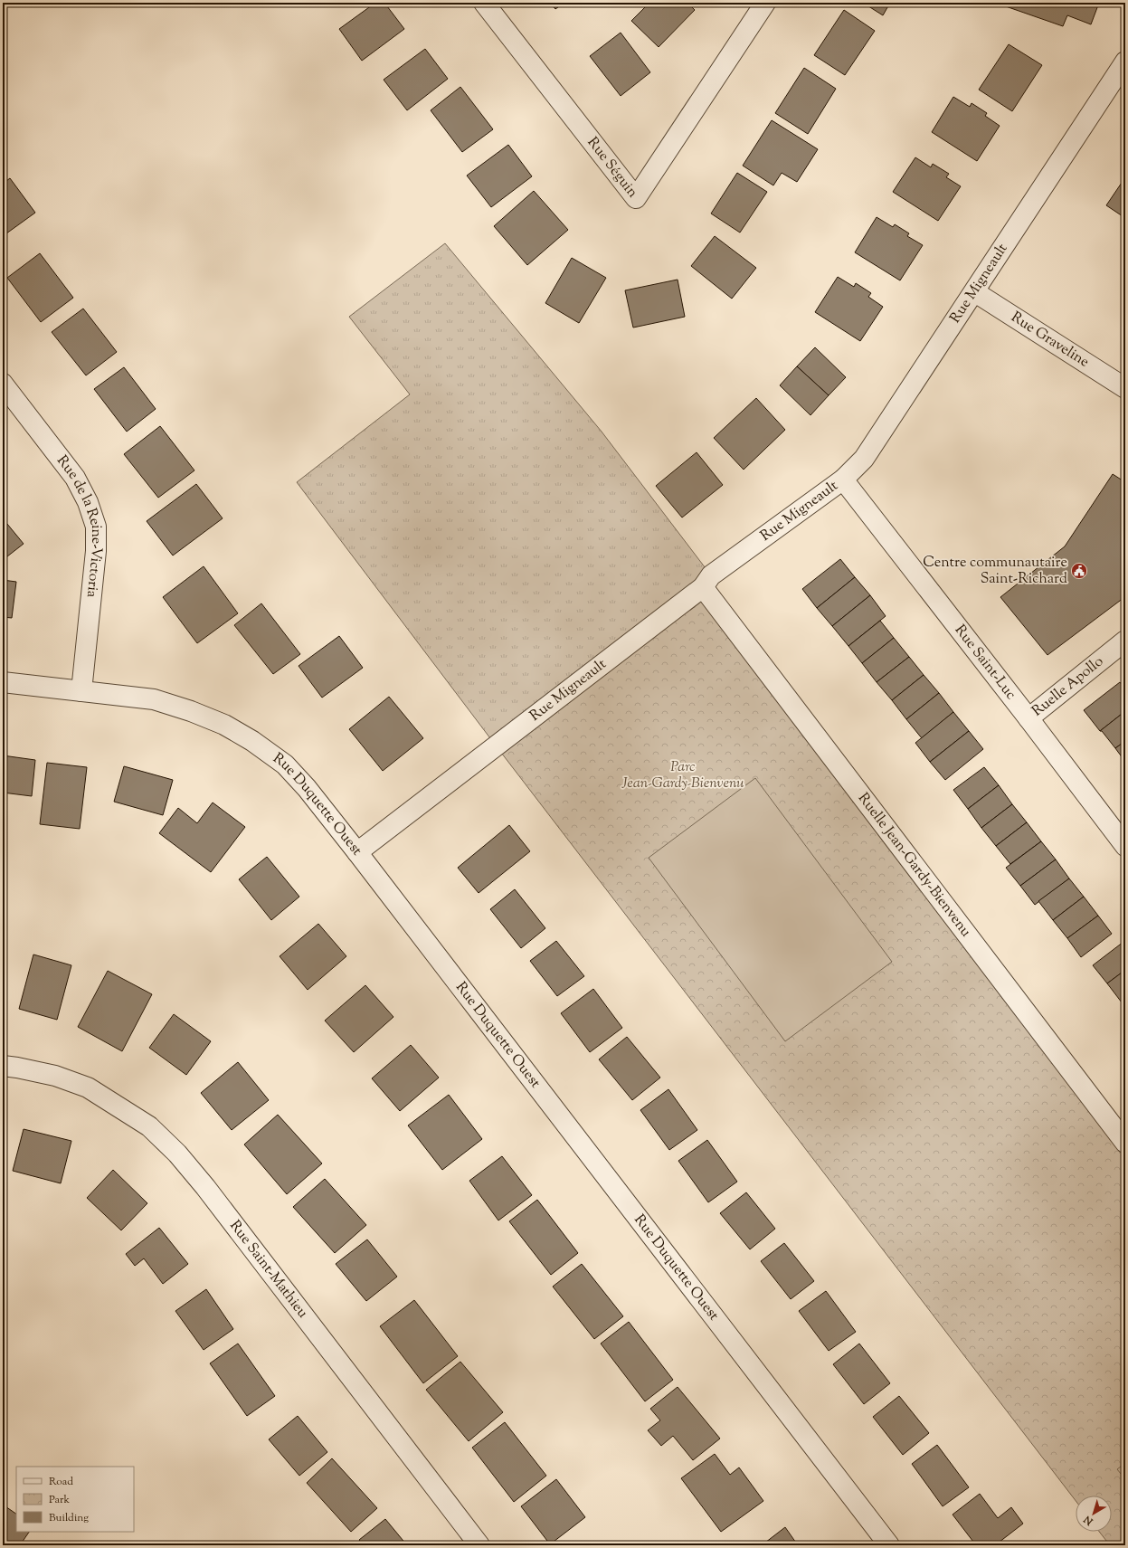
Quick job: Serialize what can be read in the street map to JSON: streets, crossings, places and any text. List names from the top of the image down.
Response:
{
  "streets": {
    "street": [
      "Rue Séguin",
      "Rue Migneault",
      "Rue Graveline",
      "Rue de la Reine-Victoria",
      "Rue Saint-Luc",
      "Ruelle Apollo",
      "Rue Duquette Ouest",
      "Ruelle Jean-Gardy-Bienvenu",
      "Rue Saint-Mathieu"
    ]
  },
  "crossings": [
    ["Rue Migneault", "Rue Graveline"],
    ["Rue Migneault", "Rue Saint-Luc"],
    ["Rue Migneault", "Rue Duquette Ouest"],
    ["Rue Migneault", "Ruelle Jean-Gardy-Bienvenu"],
    ["Rue de la Reine-Victoria", "Rue Duquette Ouest"],
    ["Rue Saint-Luc", "Ruelle Apollo"]
  ],
  "parks": ["Parc Jean-Gardy-Bienvenu"],
  "places": {
    "public building": ["Centre communautaire Saint-Richard"]
  },
  "legend": ["Road", "Park", "Building"],
  "north": "bottom left"
}
